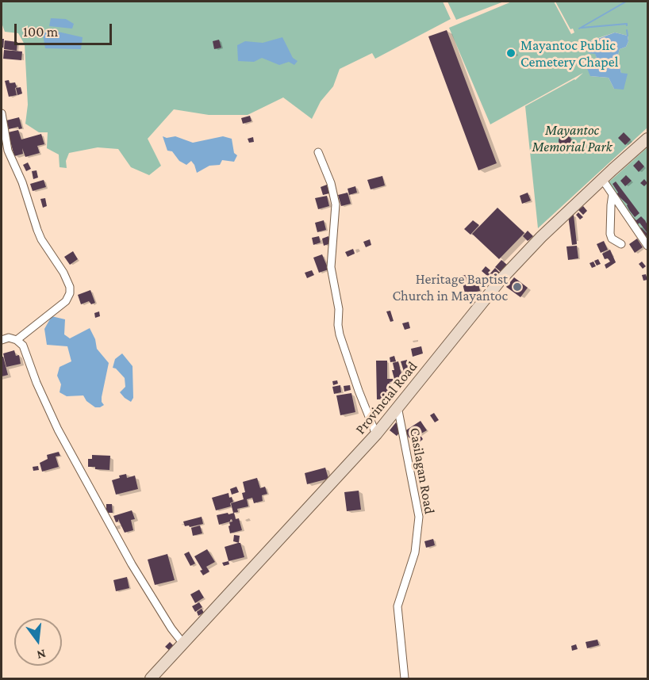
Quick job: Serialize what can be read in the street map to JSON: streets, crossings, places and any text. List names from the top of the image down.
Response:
{
  "streets": {
    "main road": ["Provincial Road"],
    "street": ["Casilagan Road"]
  },
  "crossings": [
    ["Provincial Road", "Casilagan Road"]
  ],
  "parks": ["Mayantoc Memorial Park"],
  "places": ["Mayantoc Public Cemetery Chapel", "Heritage Baptist Church in Mayantoc"],
  "scale_bar": "100 m",
  "north": "bottom"
}
